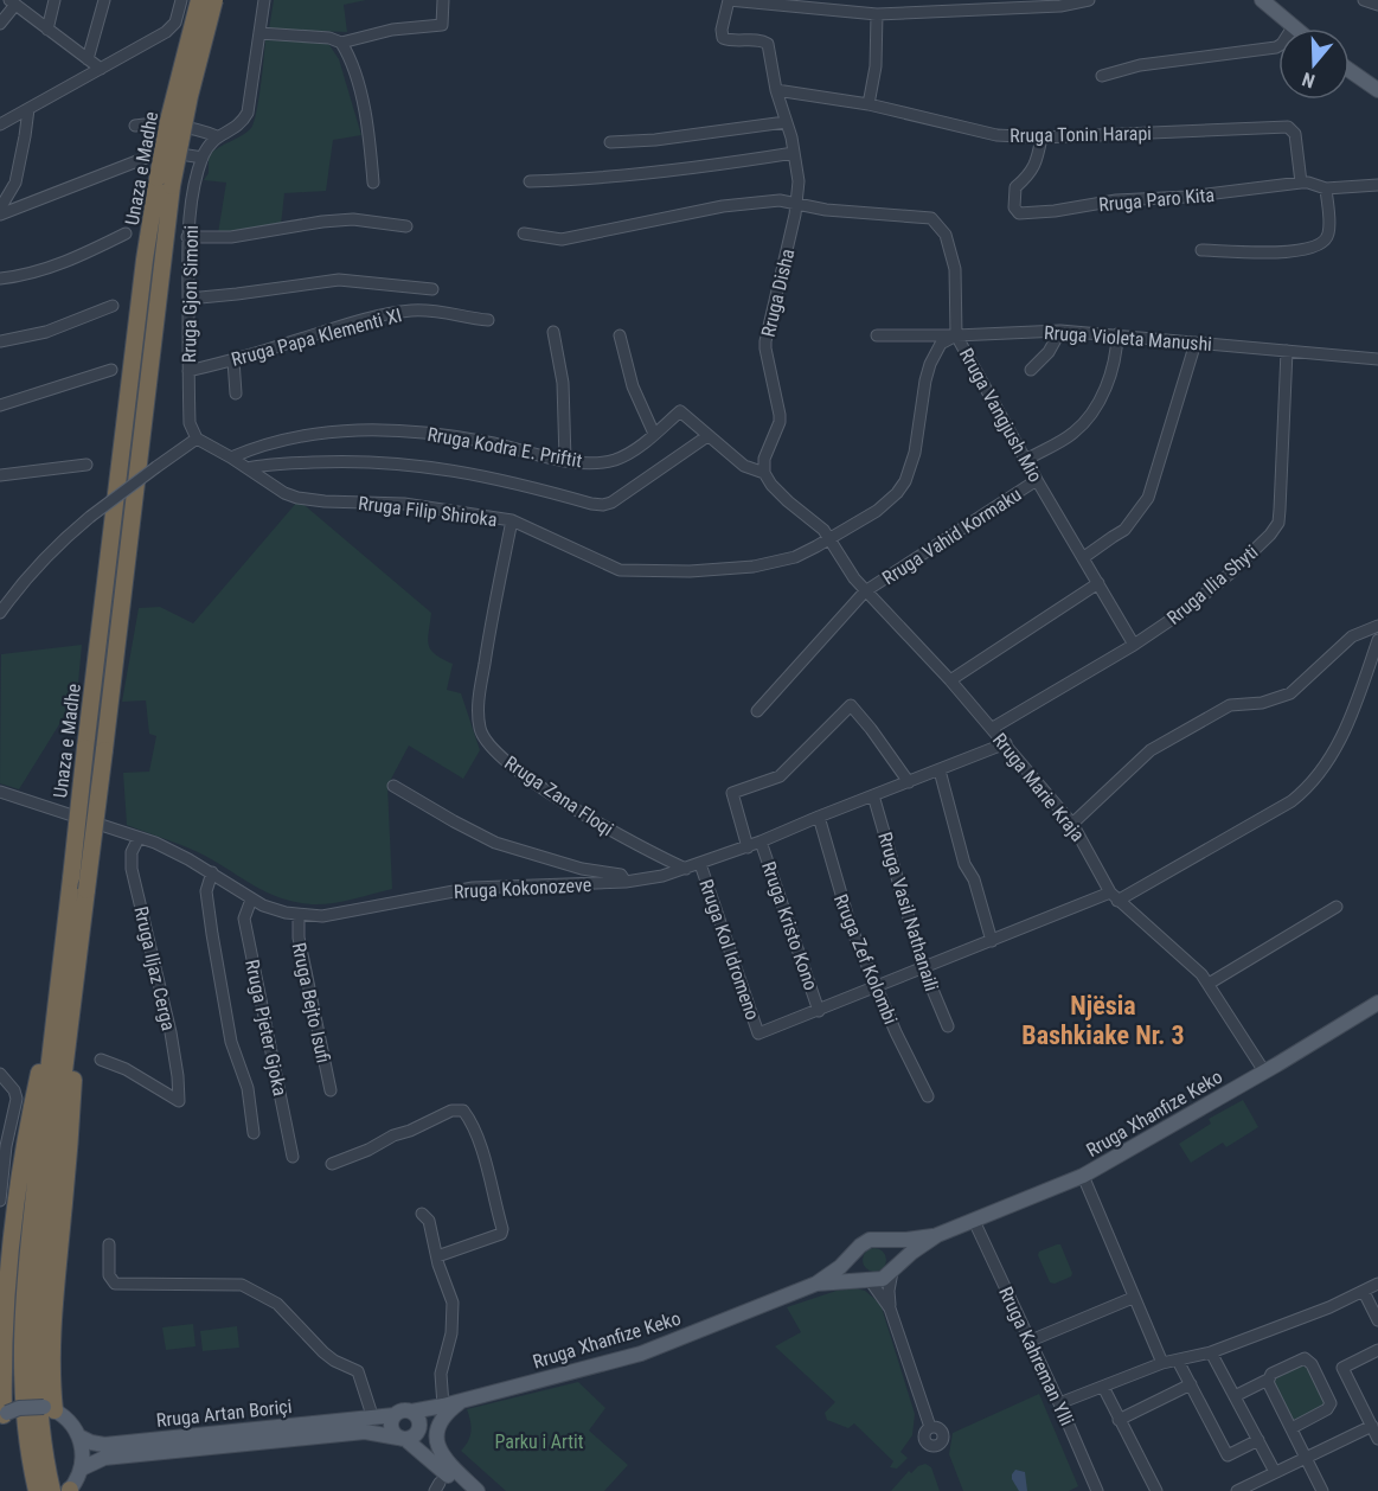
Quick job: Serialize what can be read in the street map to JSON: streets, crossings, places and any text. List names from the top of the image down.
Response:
{
  "streets": {
    "highway": ["Unaza e Madhe"],
    "main road": ["Rruga Xhanfize Keko", "Rruga Artan Boriçi"],
    "street": [
      "Rruga Tonin Harapi",
      "Rruga Paro Kita",
      "Rruga Disha",
      "Rruga Gjon Simoni",
      "Rruga Papa Klementi XI",
      "Rruga Violeta Manushi",
      "Rruga Vangjush Mio",
      "Rruga Kodra E. Priftit",
      "Rruga Filip Shiroka",
      "Rruga Vahid Kormaku",
      "Rruga Ilia Shyti",
      "Rruga Marie Kraja",
      "Rruga Zana Floqi",
      "Rruga Kokonozeve",
      "Rruga Vasil Nathanaili",
      "Rruga Kristo Kono",
      "Rruga Kol Idromeno",
      "Rruga Zef Kolombi",
      "Rruga Iljaz Cerga",
      "Rruga Bejto Isufi",
      "Rruga Pjeter Gjoka",
      "Rruga Kahreman Ylli"
    ]
  },
  "crossings": [
    ["Rruga Tonin Harapi", "Rruga Paro Kita"],
    ["Rruga Tonin Harapi", "Rruga Disha"],
    ["Unaza e Madhe", "Rruga Kokonozeve"],
    ["Rruga Disha", "Rruga Vangjush Mio"],
    ["Rruga Disha", "Rruga Marie Kraja"],
    ["Rruga Gjon Simoni", "Rruga Papa Klementi XI"],
    ["Rruga Gjon Simoni", "Rruga Filip Shiroka"],
    ["Rruga Violeta Manushi", "Rruga Vangjush Mio"],
    ["Rruga Violeta Manushi", "Rruga Filip Shiroka"],
    ["Rruga Violeta Manushi", "Rruga Ilia Shyti"],
    ["Rruga Vangjush Mio", "Rruga Filip Shiroka"],
    ["Rruga Vangjush Mio", "Rruga Vahid Kormaku"],
    ["Rruga Vangjush Mio", "Rruga Ilia Shyti"],
    ["Rruga Kodra E. Priftit", "Rruga Filip Shiroka"],
    ["Rruga Filip Shiroka", "Rruga Marie Kraja"],
    ["Rruga Filip Shiroka", "Rruga Zana Floqi"],
    ["Rruga Vahid Kormaku", "Rruga Marie Kraja"],
    ["Rruga Ilia Shyti", "Rruga Marie Kraja"],
    ["Rruga Marie Kraja", "Rruga Kokonozeve"],
    ["Rruga Marie Kraja", "Rruga Xhanfize Keko"],
    ["Rruga Zana Floqi", "Rruga Kokonozeve"],
    ["Rruga Kokonozeve", "Rruga Vasil Nathanaili"],
    ["Rruga Kokonozeve", "Rruga Kristo Kono"],
    ["Rruga Kokonozeve", "Rruga Kol Idromeno"],
    ["Rruga Kokonozeve", "Rruga Zef Kolombi"],
    ["Rruga Kokonozeve", "Rruga Iljaz Cerga"],
    ["Rruga Kokonozeve", "Rruga Bejto Isufi"],
    ["Rruga Kokonozeve", "Rruga Pjeter Gjoka"],
    ["Rruga Kristo Kono", "Rruga Kol Idromeno"],
    ["Rruga Xhanfize Keko", "Rruga Kahreman Ylli"],
    ["Rruga Xhanfize Keko", "Rruga Artan Boriçi"]
  ],
  "districts": ["Njësia Bashkiake Nr. 3"],
  "parks": ["Parku i Artit"],
  "north": "bottom"
}
